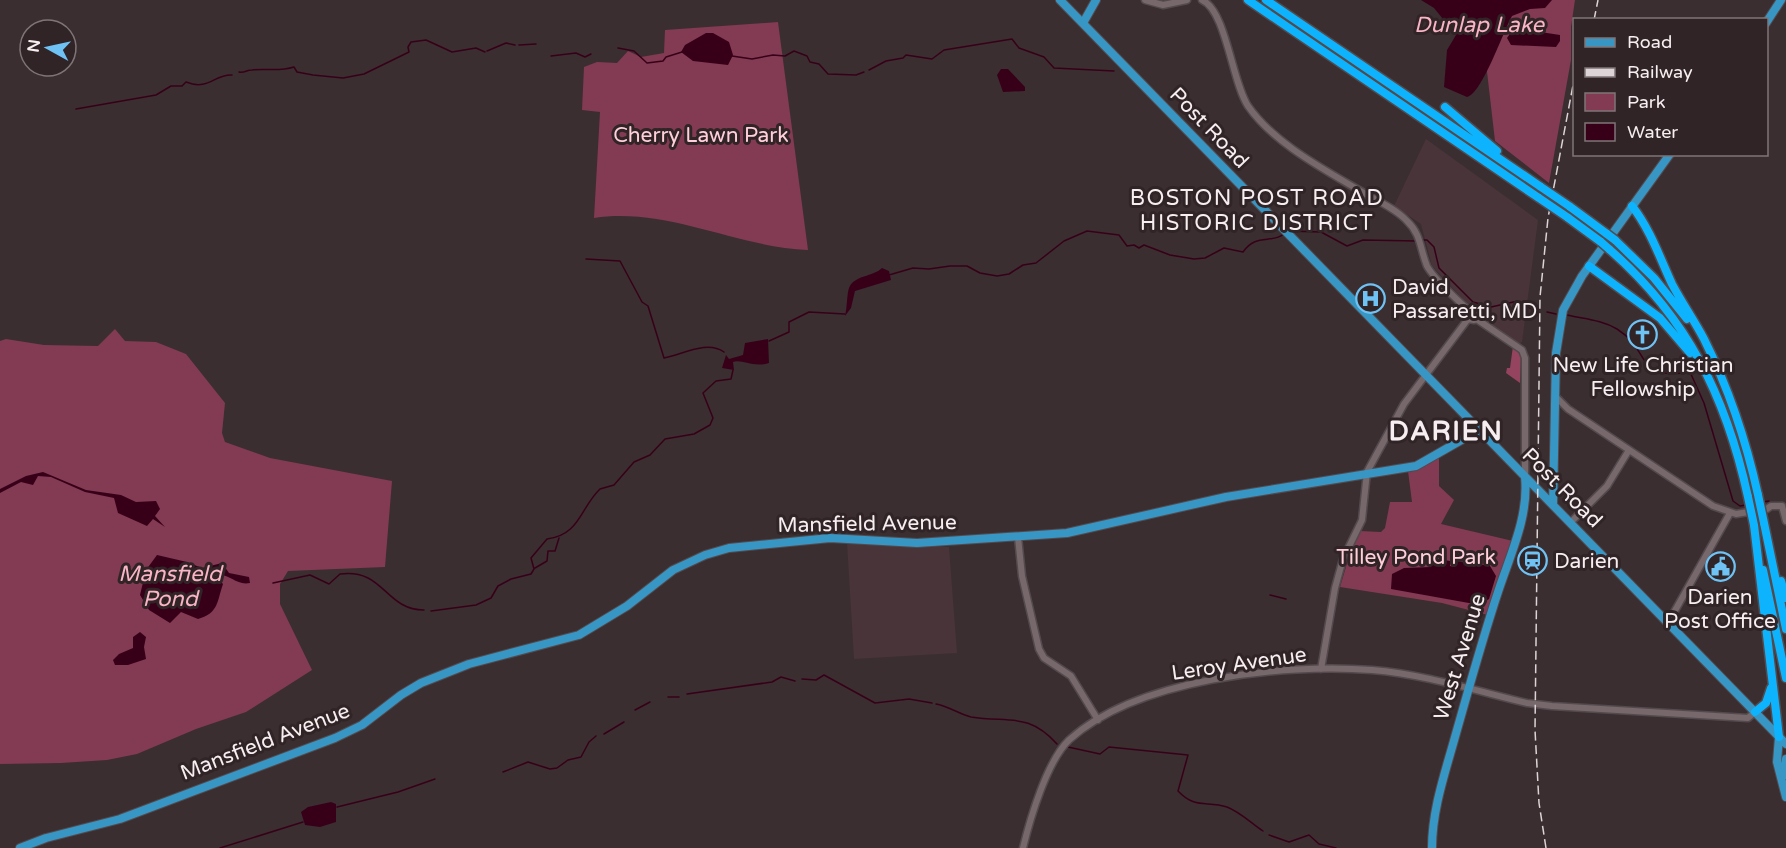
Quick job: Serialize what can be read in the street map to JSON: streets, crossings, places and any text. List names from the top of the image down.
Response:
{
  "streets": {
    "main road": ["Post Road", "Mansfield Avenue", "West Avenue"],
    "street": ["Leroy Avenue"]
  },
  "crossings": [
    ["Post Road", "Mansfield Avenue"],
    ["Post Road", "West Avenue"],
    ["Post Road", "Leroy Avenue"],
    ["West Avenue", "Leroy Avenue"]
  ],
  "districts": ["BOSTON POST ROAD HISTORIC DISTRICT", "DARIEN"],
  "water": ["Dunlap Lake", "Mansfield Pond"],
  "parks": ["Cherry Lawn Park", "Tilley Pond Park"],
  "places": {
    "hospital": ["David Passaretti, MD"],
    "church": ["New Life Christian Fellowship"],
    "station": ["Darien"],
    "public building": ["Darien Post Office"]
  },
  "legend": [
    "Road",
    "Railway",
    "Park",
    "Water"
  ],
  "north": "left"
}
